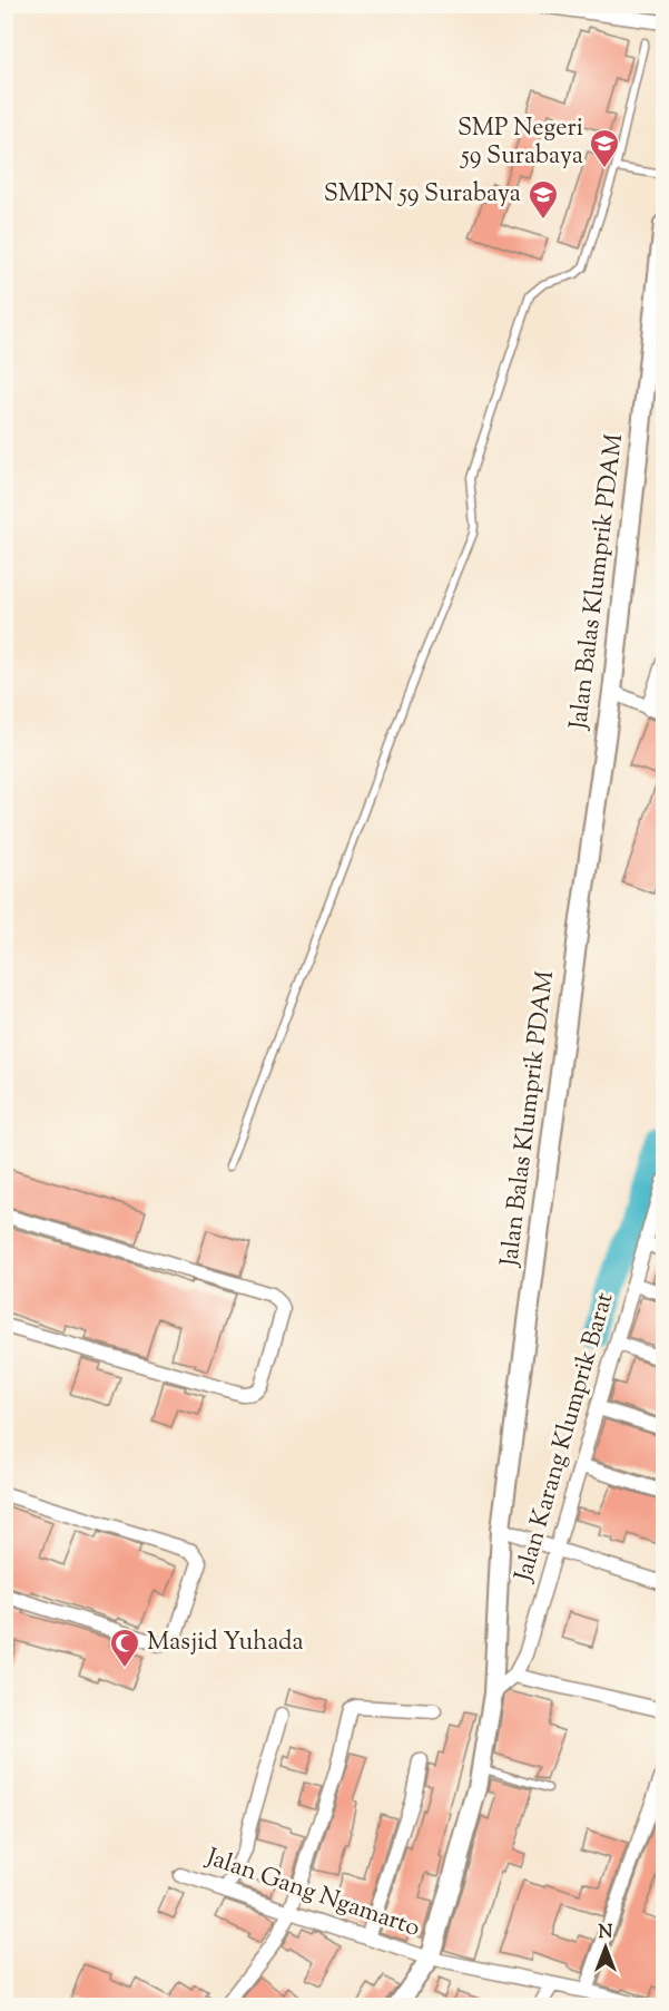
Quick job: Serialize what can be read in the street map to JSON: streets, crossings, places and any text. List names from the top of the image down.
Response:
{
  "streets": {
    "street": ["Jalan Balas Klumprik PDAM", "Jalan Karang Klumprik Barat", "Jalan Gang Ngamarto"]
  },
  "crossings": [
    ["Jalan Balas Klumprik PDAM", "Jalan Karang Klumprik Barat"],
    ["Jalan Balas Klumprik PDAM", "Jalan Gang Ngamarto"]
  ],
  "places": {
    "school or university": ["SMP Negeri 59 Surabaya", "SMPN 59 Surabaya"],
    "mosque": ["Masjid Yuhada"]
  },
  "north": "top"
}
